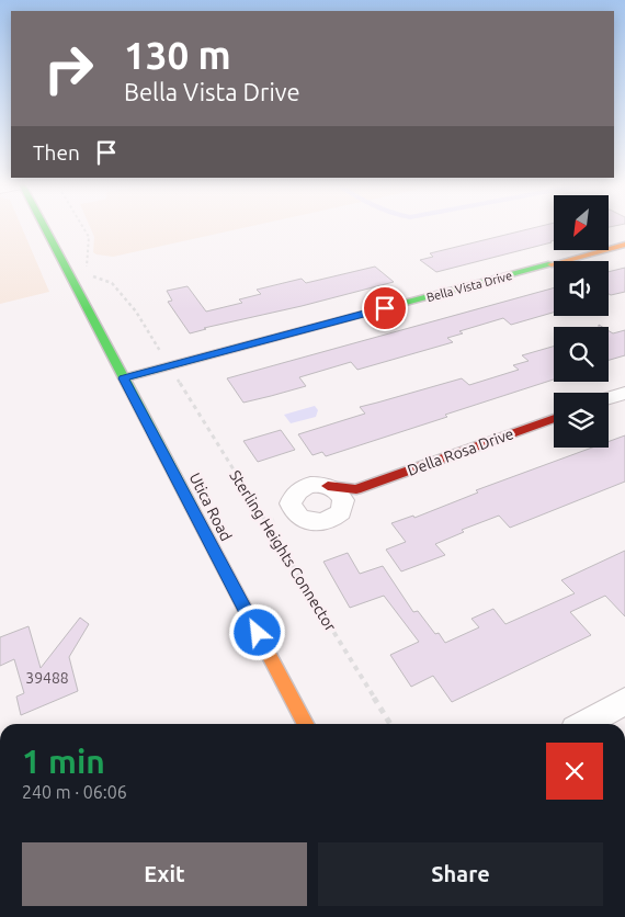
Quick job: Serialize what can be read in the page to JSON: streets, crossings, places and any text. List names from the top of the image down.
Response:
{
  "streets": {
    "street": ["Bella Vista Drive", "Della Rosa Drive", "Utica Road"],
    "path": ["Sterling Heights Connector"]
  },
  "crossings": [
    ["Bella Vista Drive", "Utica Road"]
  ],
  "house_numbers": ["39488"],
  "north": "bottom left",
  "page": {
    "turn": ["130 m", "Bella Vista Drive"],
    "then": "Then",
    "heading": ["1 min", "240 m · 06:06"],
    "buttons": ["Exit", "Share"]
  }
}
